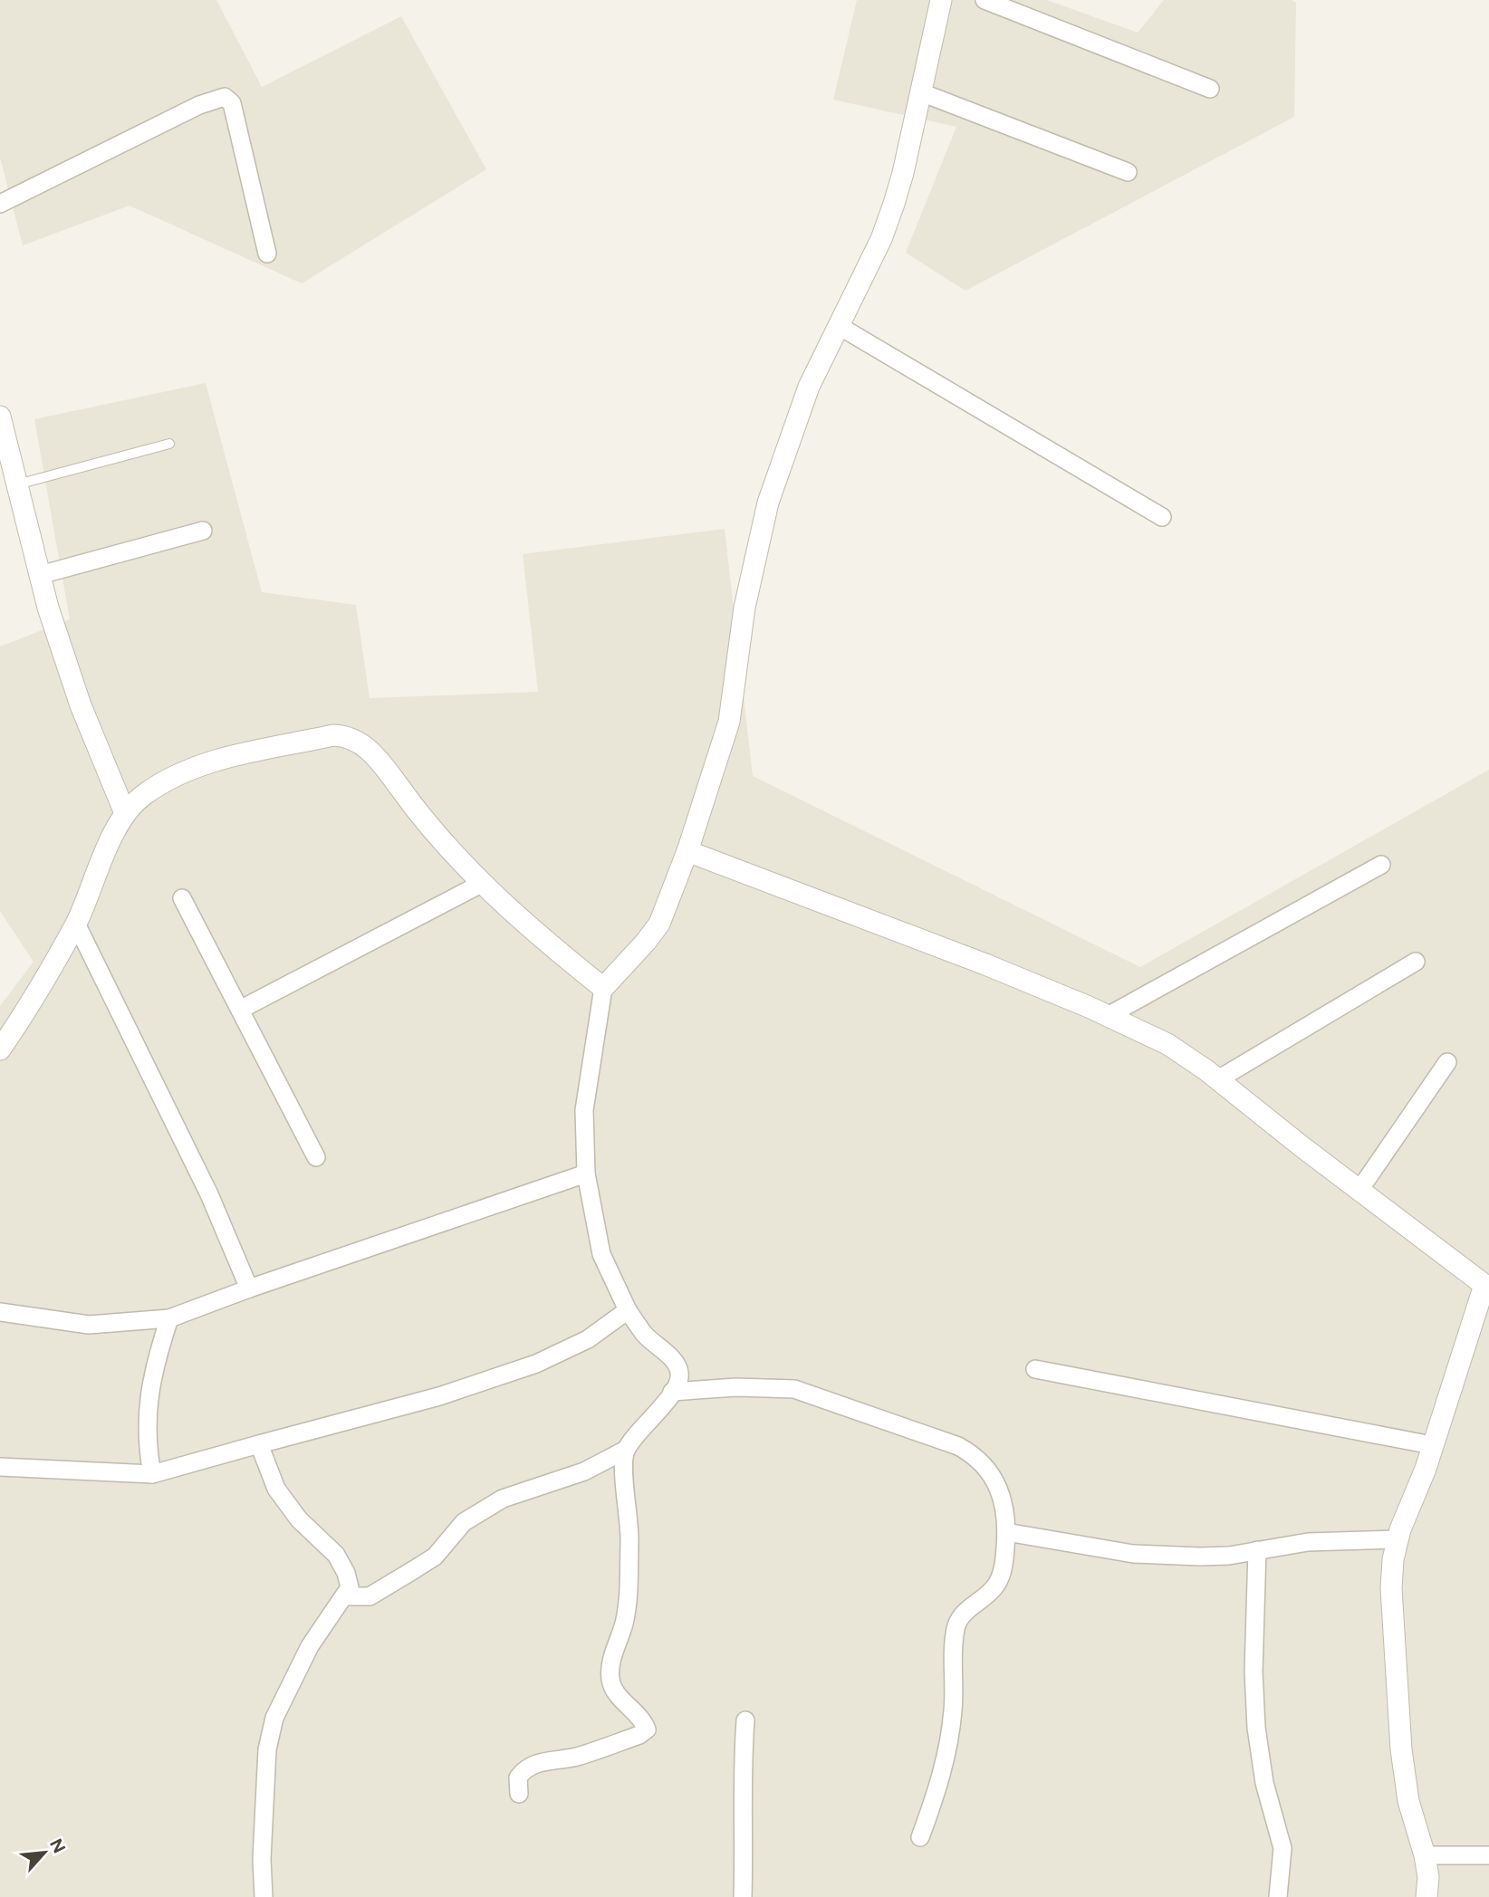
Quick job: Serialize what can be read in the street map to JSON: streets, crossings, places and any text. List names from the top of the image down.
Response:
{
  "north": "top right"
}
